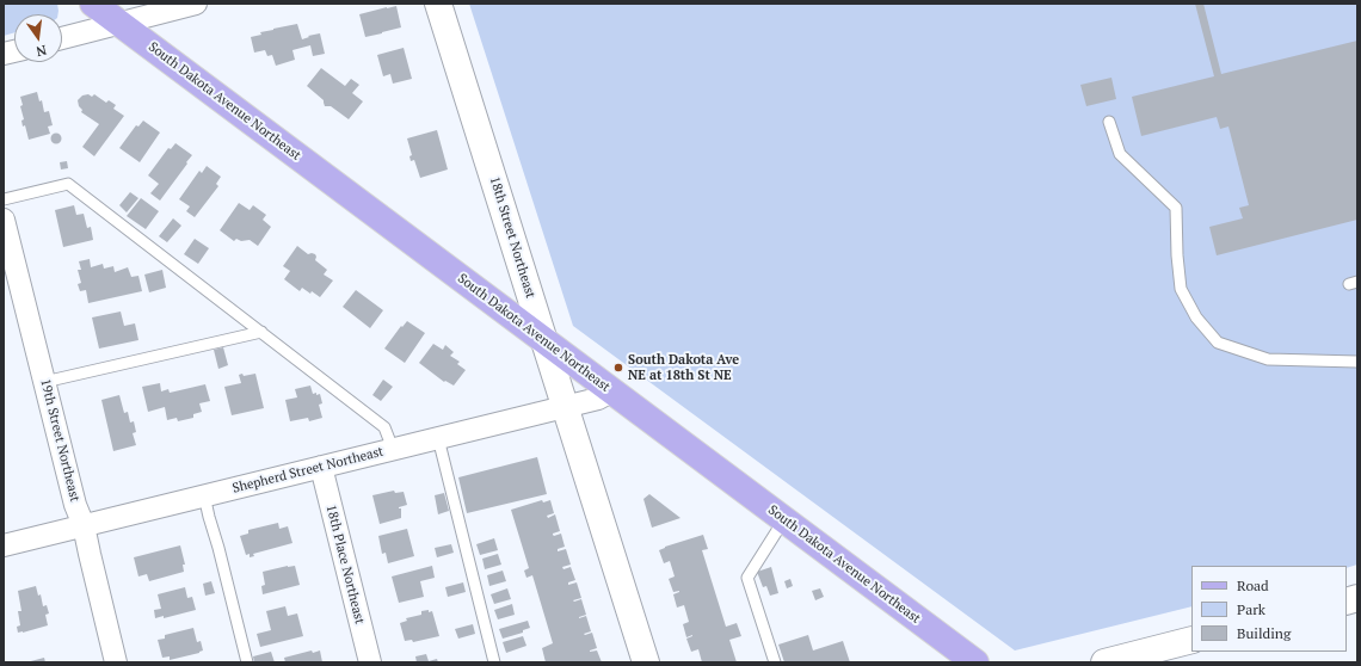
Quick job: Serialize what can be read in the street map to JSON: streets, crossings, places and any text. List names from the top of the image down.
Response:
{
  "streets": {
    "main road": ["South Dakota Avenue Northeast"],
    "street": [
      "18th Street Northeast",
      "19th Street Northeast",
      "Shepherd Street Northeast",
      "18th Place Northeast"
    ]
  },
  "crossings": [
    ["South Dakota Avenue Northeast", "18th Street Northeast"],
    ["South Dakota Avenue Northeast", "Shepherd Street Northeast"],
    ["18th Street Northeast", "Shepherd Street Northeast"],
    ["19th Street Northeast", "Shepherd Street Northeast"],
    ["Shepherd Street Northeast", "18th Place Northeast"]
  ],
  "places": ["South Dakota Ave NE at 18th St NE"],
  "legend": ["Road", "Park", "Building"],
  "north": "bottom"
}
